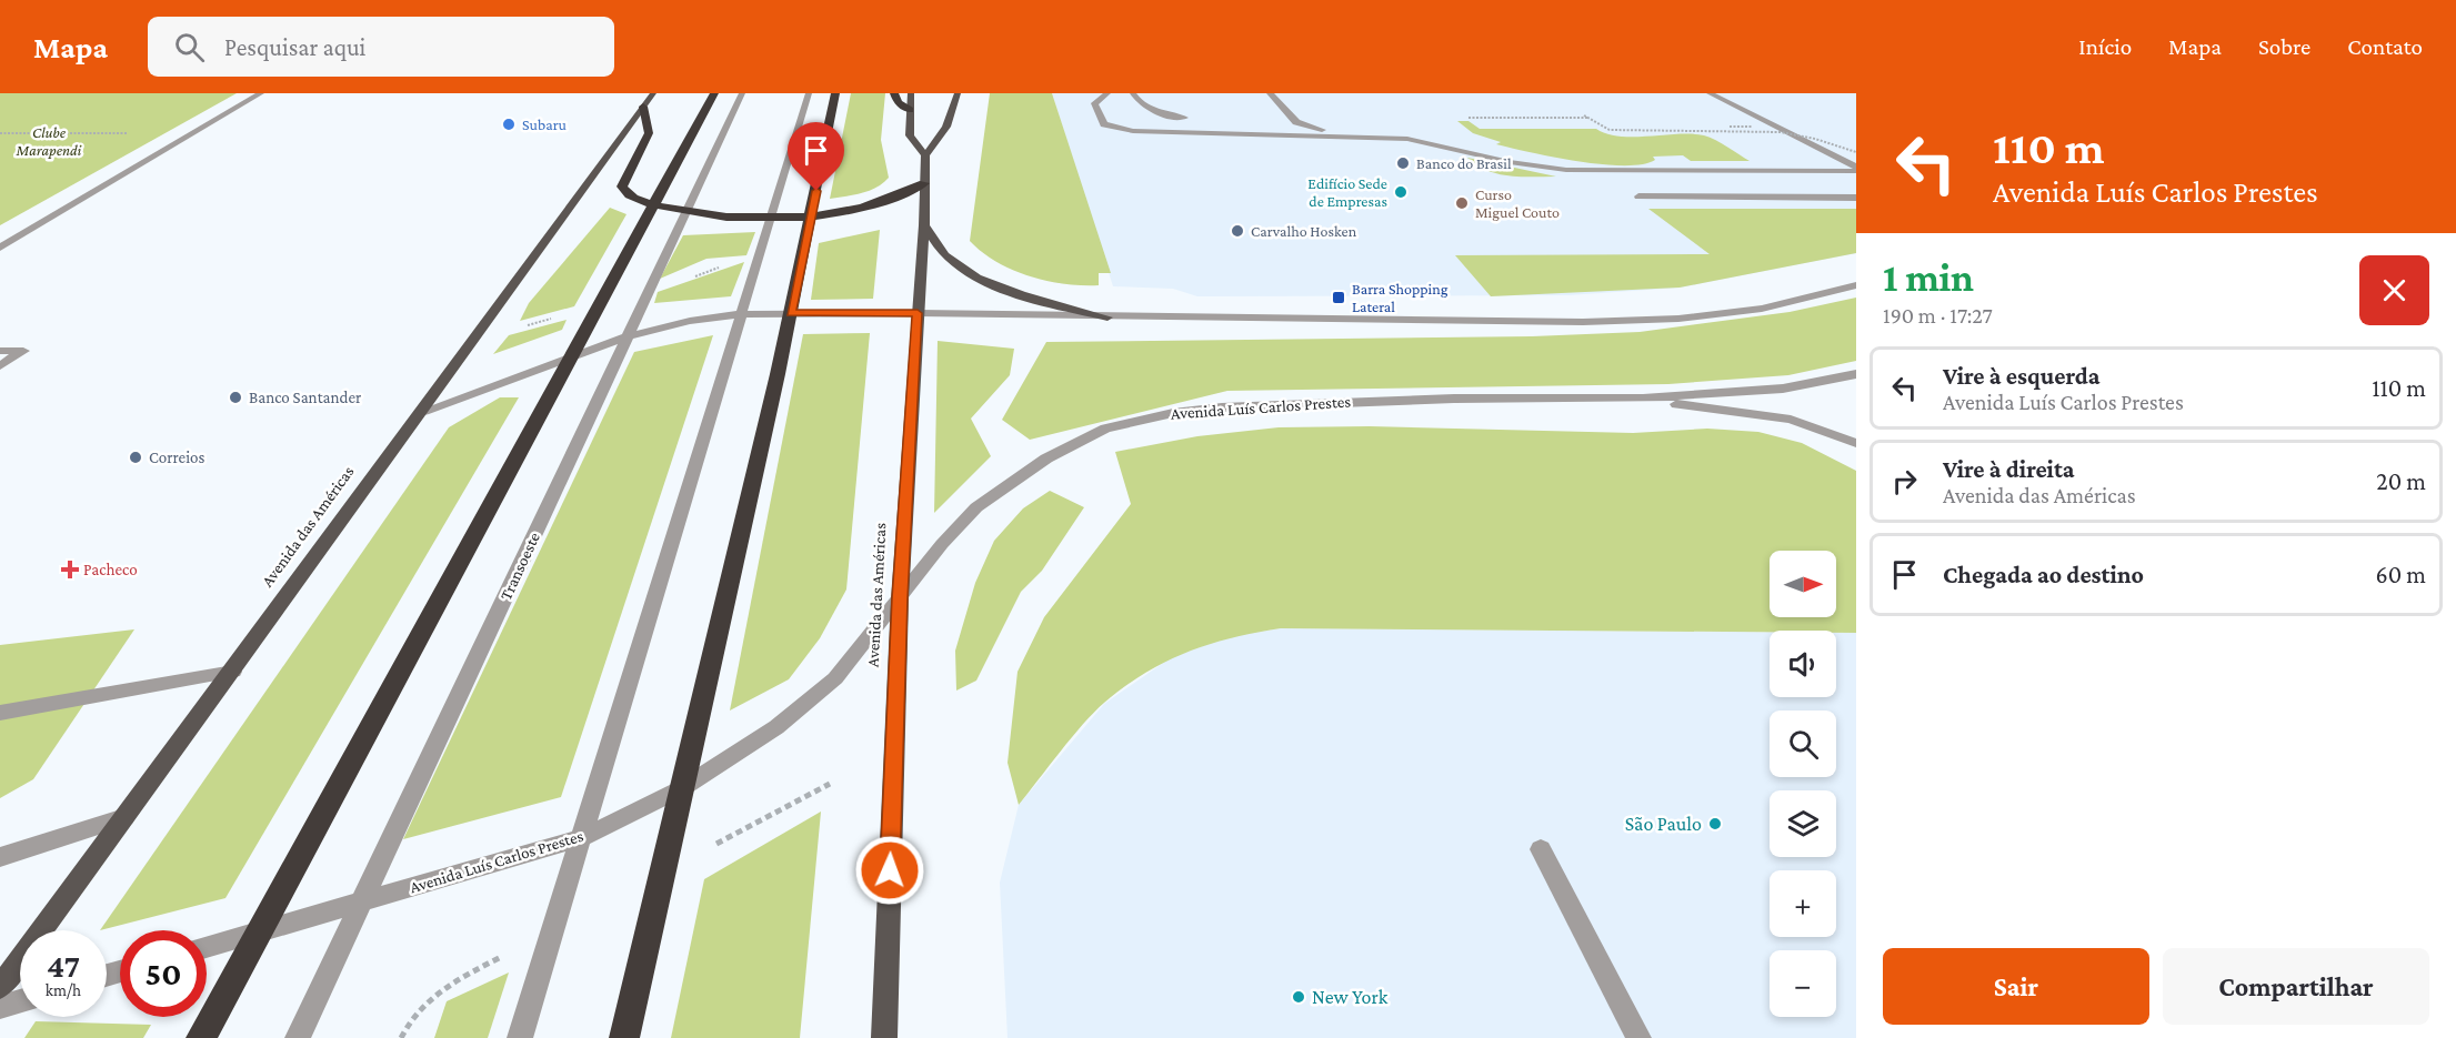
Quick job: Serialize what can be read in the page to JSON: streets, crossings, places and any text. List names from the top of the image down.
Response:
{
  "streets": {
    "main road": ["Avenida das Américas"],
    "street": ["Avenida Luís Carlos Prestes", "Transoeste"]
  },
  "crossings": [
    ["Avenida Luís Carlos Prestes", "Avenida das Américas"],
    ["Avenida Luís Carlos Prestes", "Transoeste"]
  ],
  "parks": ["Clube Marapendi"],
  "places": {
    "other": [
      "Subaru",
      "Banco do Brasil",
      "Edifício Sede de Empresas",
      "Curso Miguel Couto",
      "Carvalho Hosken",
      "Banco Santander",
      "Correios",
      "São Paulo",
      "New York"
    ],
    "transit": ["Barra Shopping Lateral"],
    "health": ["Pacheco"]
  },
  "north": "right",
  "page": {
    "header": "Mapa",
    "search": "Pesquisar aqui",
    "nav": [
      "Início",
      "Mapa",
      "Sobre",
      "Contato"
    ],
    "turn": ["110 m", "Avenida Luís Carlos Prestes"],
    "heading": ["1 min", "190 m · 17:27"],
    "list": [
      {
        "name": "Vire à esquerda",
        "note": "Avenida Luís Carlos Prestes",
        "value": "110 m"
      },
      {
        "name": "Vire à direita",
        "note": "Avenida das Américas",
        "value": "20 m"
      },
      {
        "name": "Chegada ao destino",
        "value": "60 m"
      }
    ],
    "map_buttons": ["+", "−"],
    "speed": "47 km/h",
    "limit": "50",
    "buttons": ["Sair", "Compartilhar"]
  }
}
